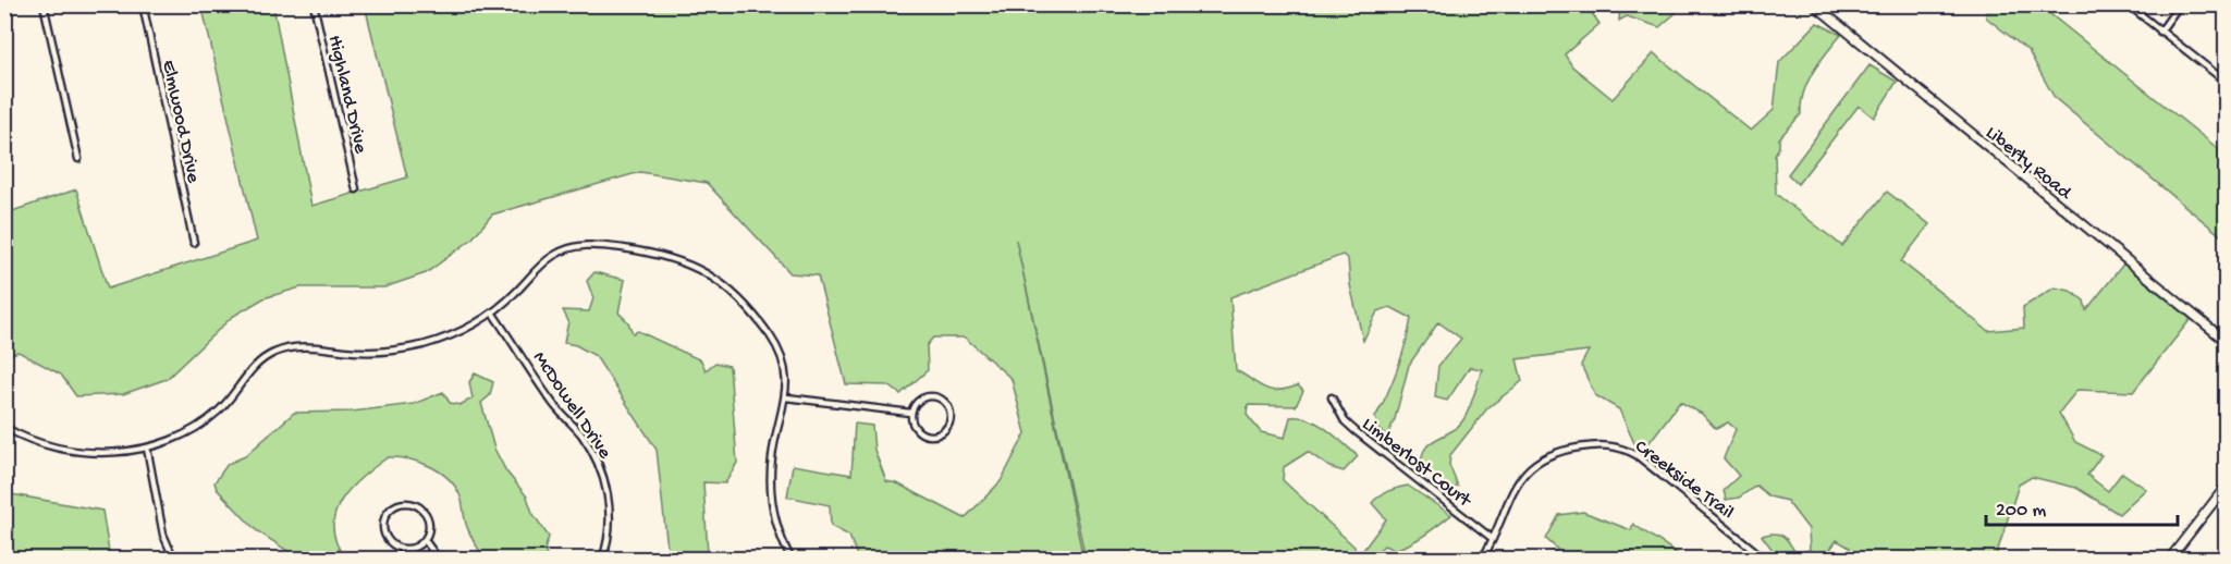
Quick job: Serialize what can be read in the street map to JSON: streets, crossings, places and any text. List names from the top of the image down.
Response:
{
  "streets": {
    "street": [
      "Highland Drive",
      "Elmwood Drive",
      "Liberty Road",
      "McDowell Drive",
      "Limberlost Court",
      "Creekside Trail"
    ]
  },
  "crossings": [
    ["Limberlost Court", "Creekside Trail"]
  ],
  "scale_bar": "200 m"
}
